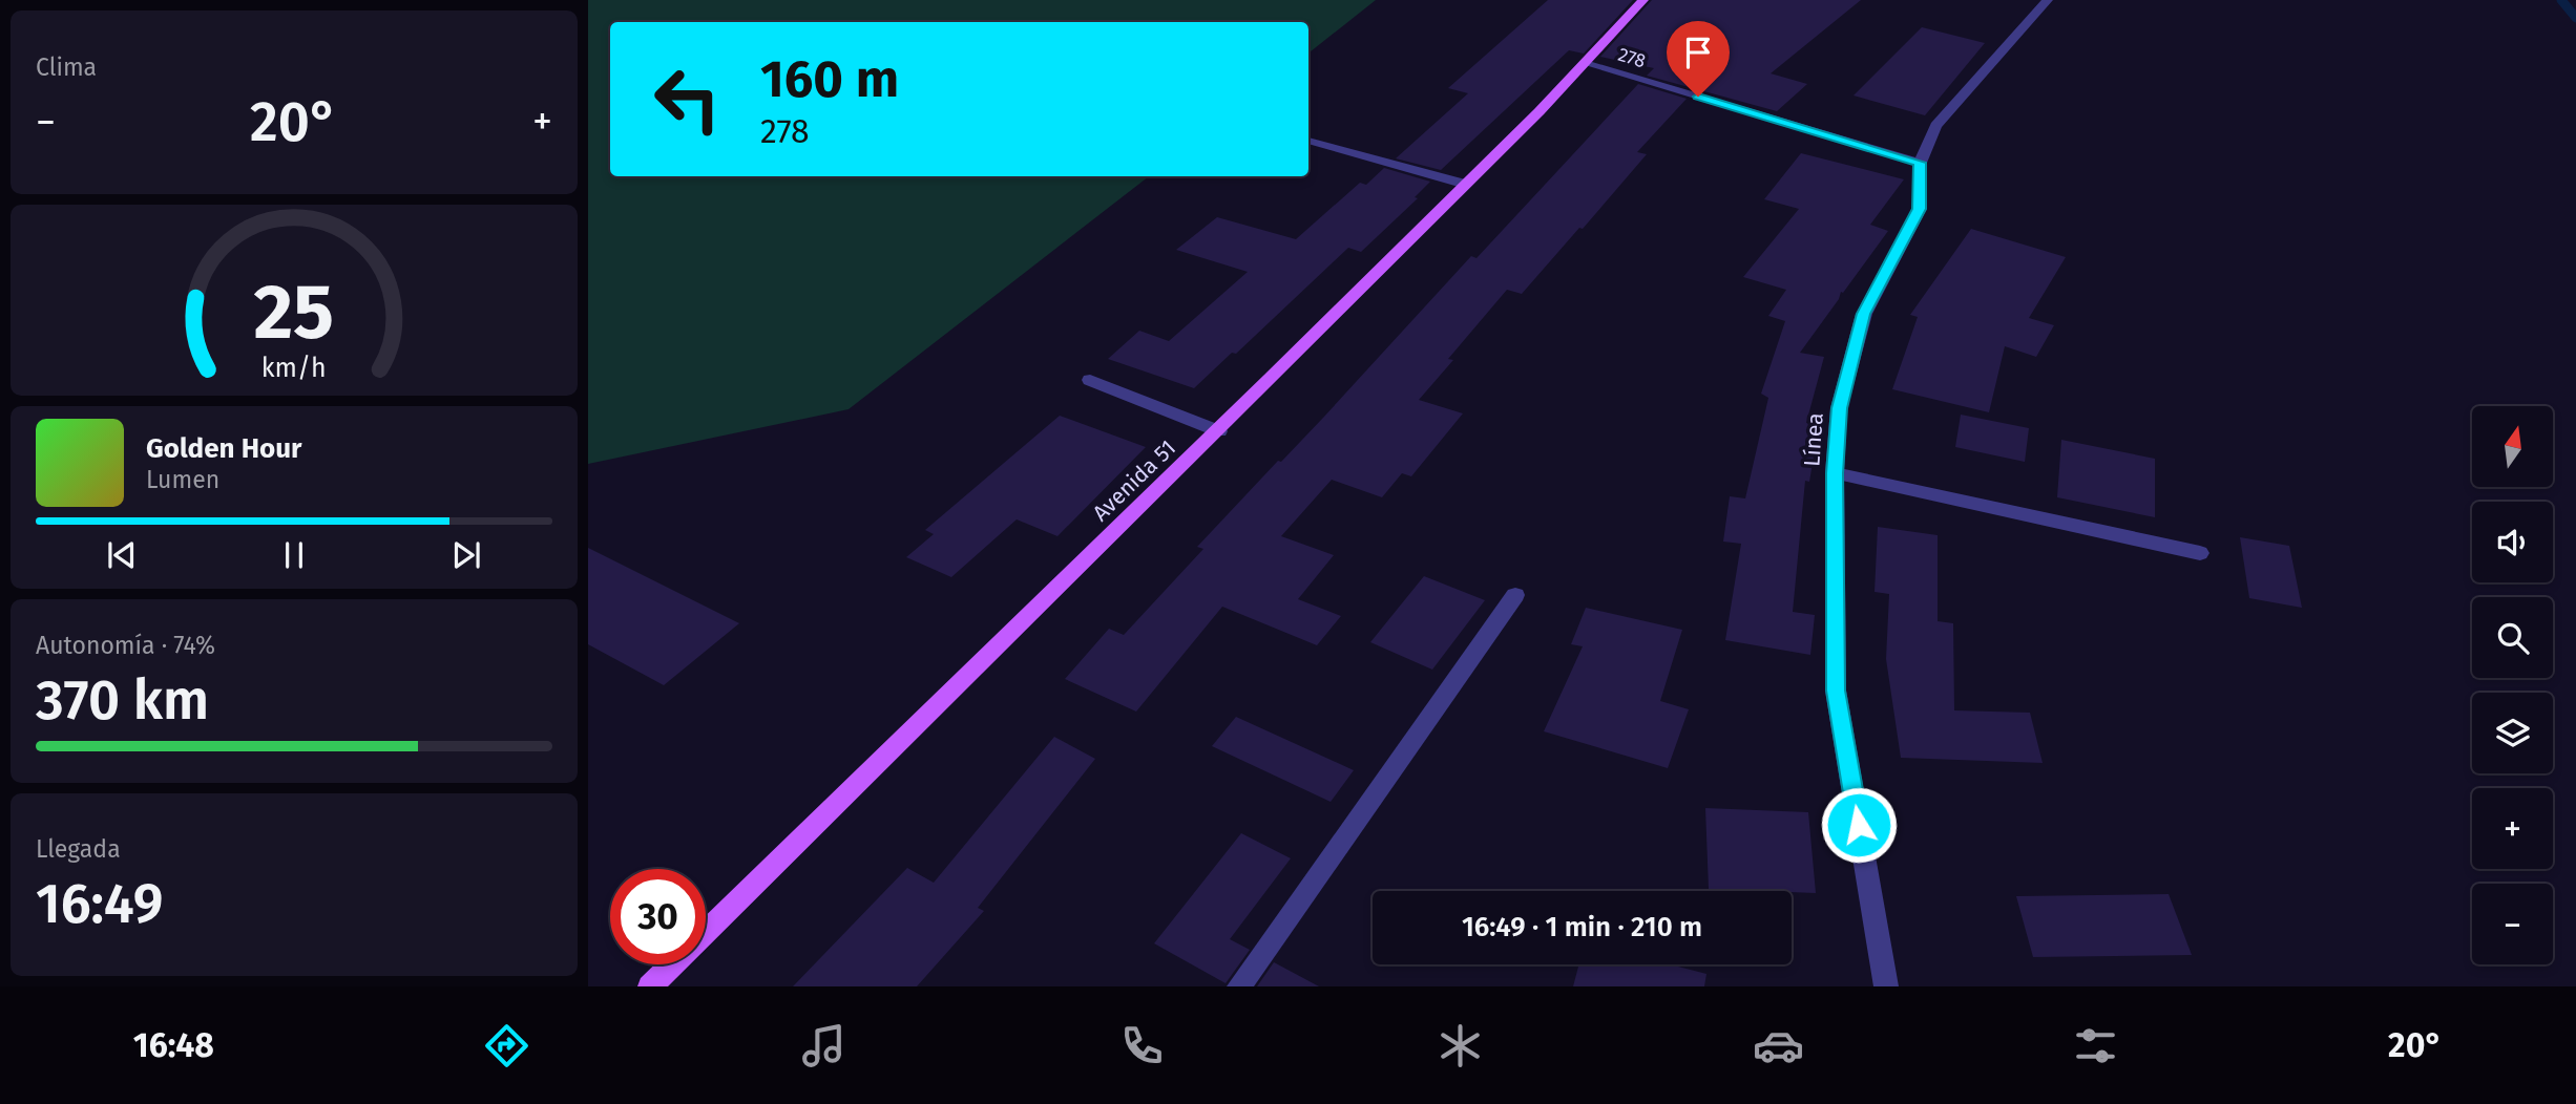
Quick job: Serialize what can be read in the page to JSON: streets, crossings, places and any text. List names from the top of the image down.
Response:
{
  "streets": {
    "main road": ["Avenida 51"],
    "street": ["278", "Línea"]
  },
  "crossings": [
    ["278", "Línea"],
    ["278", "Avenida 51"]
  ],
  "north": "top",
  "page": {
    "tile": [
      "Clima",
      ["Autonomía · 74%", "370 km"],
      ["Llegada", "16:49"]
    ],
    "turn": ["160 m", "278"],
    "heat": ["−", "20°", "+"],
    "map_buttons": ["+", "−"],
    "song": ["Golden Hour", "Lumen"],
    "limit": "30",
    "trip": "16:49 · 1 min · 210 m",
    "tabs": ["16:48", "20°"],
    "gauge": ["25", "km/h"]
  }
}
